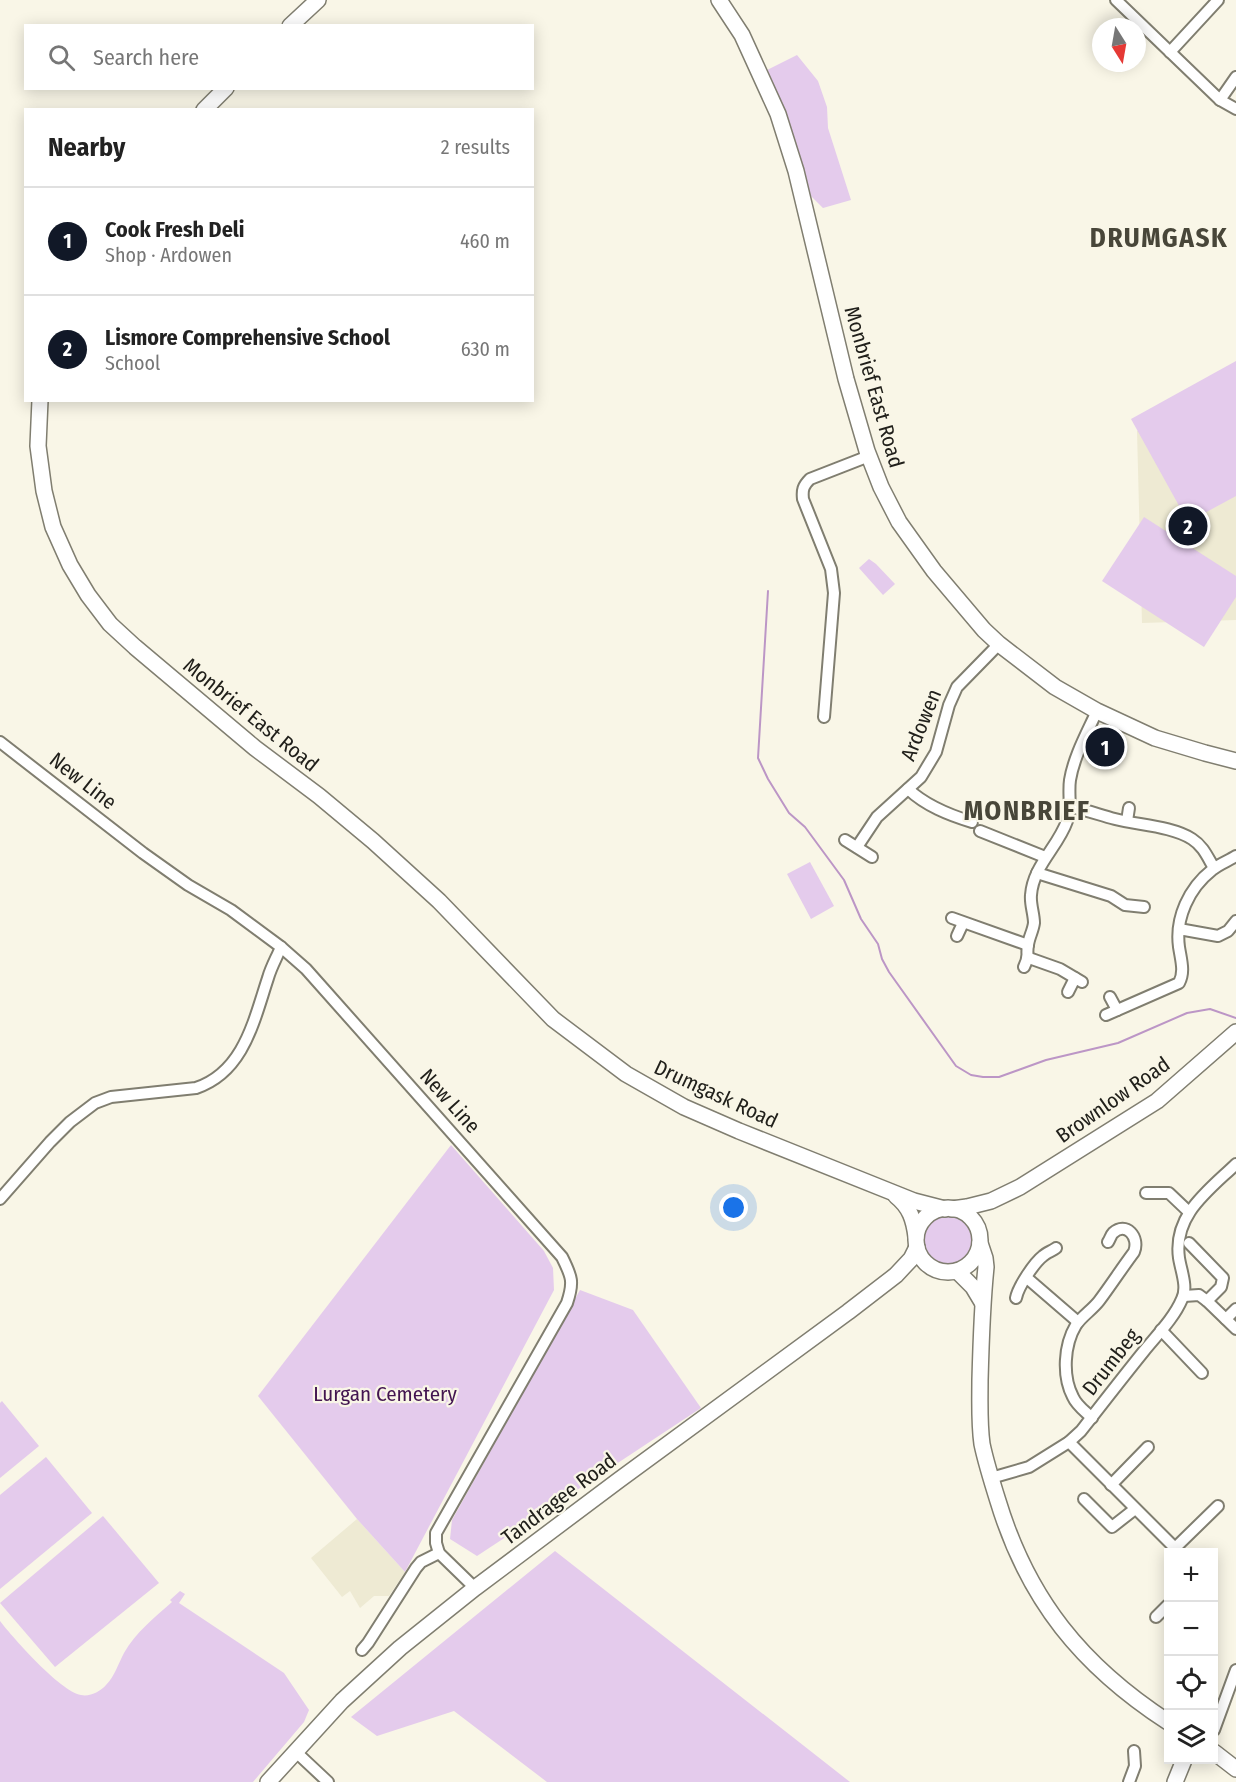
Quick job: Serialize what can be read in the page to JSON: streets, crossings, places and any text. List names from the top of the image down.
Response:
{
  "streets": {
    "street": [
      "Monbrief East Road",
      "Ardowen",
      "New Line",
      "Drumgask Road",
      "Brownlow Road",
      "Drumbeg",
      "Tandragee Road"
    ]
  },
  "crossings": [
    ["Monbrief East Road", "Ardowen"],
    ["Monbrief East Road", "Drumgask Road"],
    ["Drumgask Road", "Brownlow Road"],
    ["Drumgask Road", "Tandragee Road"],
    ["Brownlow Road", "Tandragee Road"]
  ],
  "districts": ["DRUMGASK", "MONBRIEF"],
  "parks": ["Lurgan Cemetery"],
  "north": "bottom",
  "page": {
    "search": "Search here",
    "heading": ["Nearby", "2 results"],
    "list": [
      {
        "mark": "1",
        "name": "Cook Fresh Deli",
        "note": "Shop · Ardowen",
        "value": "460 m"
      },
      {
        "mark": "2",
        "name": "Lismore Comprehensive School",
        "note": "School",
        "value": "630 m"
      }
    ],
    "pins": ["2", "1"],
    "map_buttons": ["+", "−"]
  }
}
